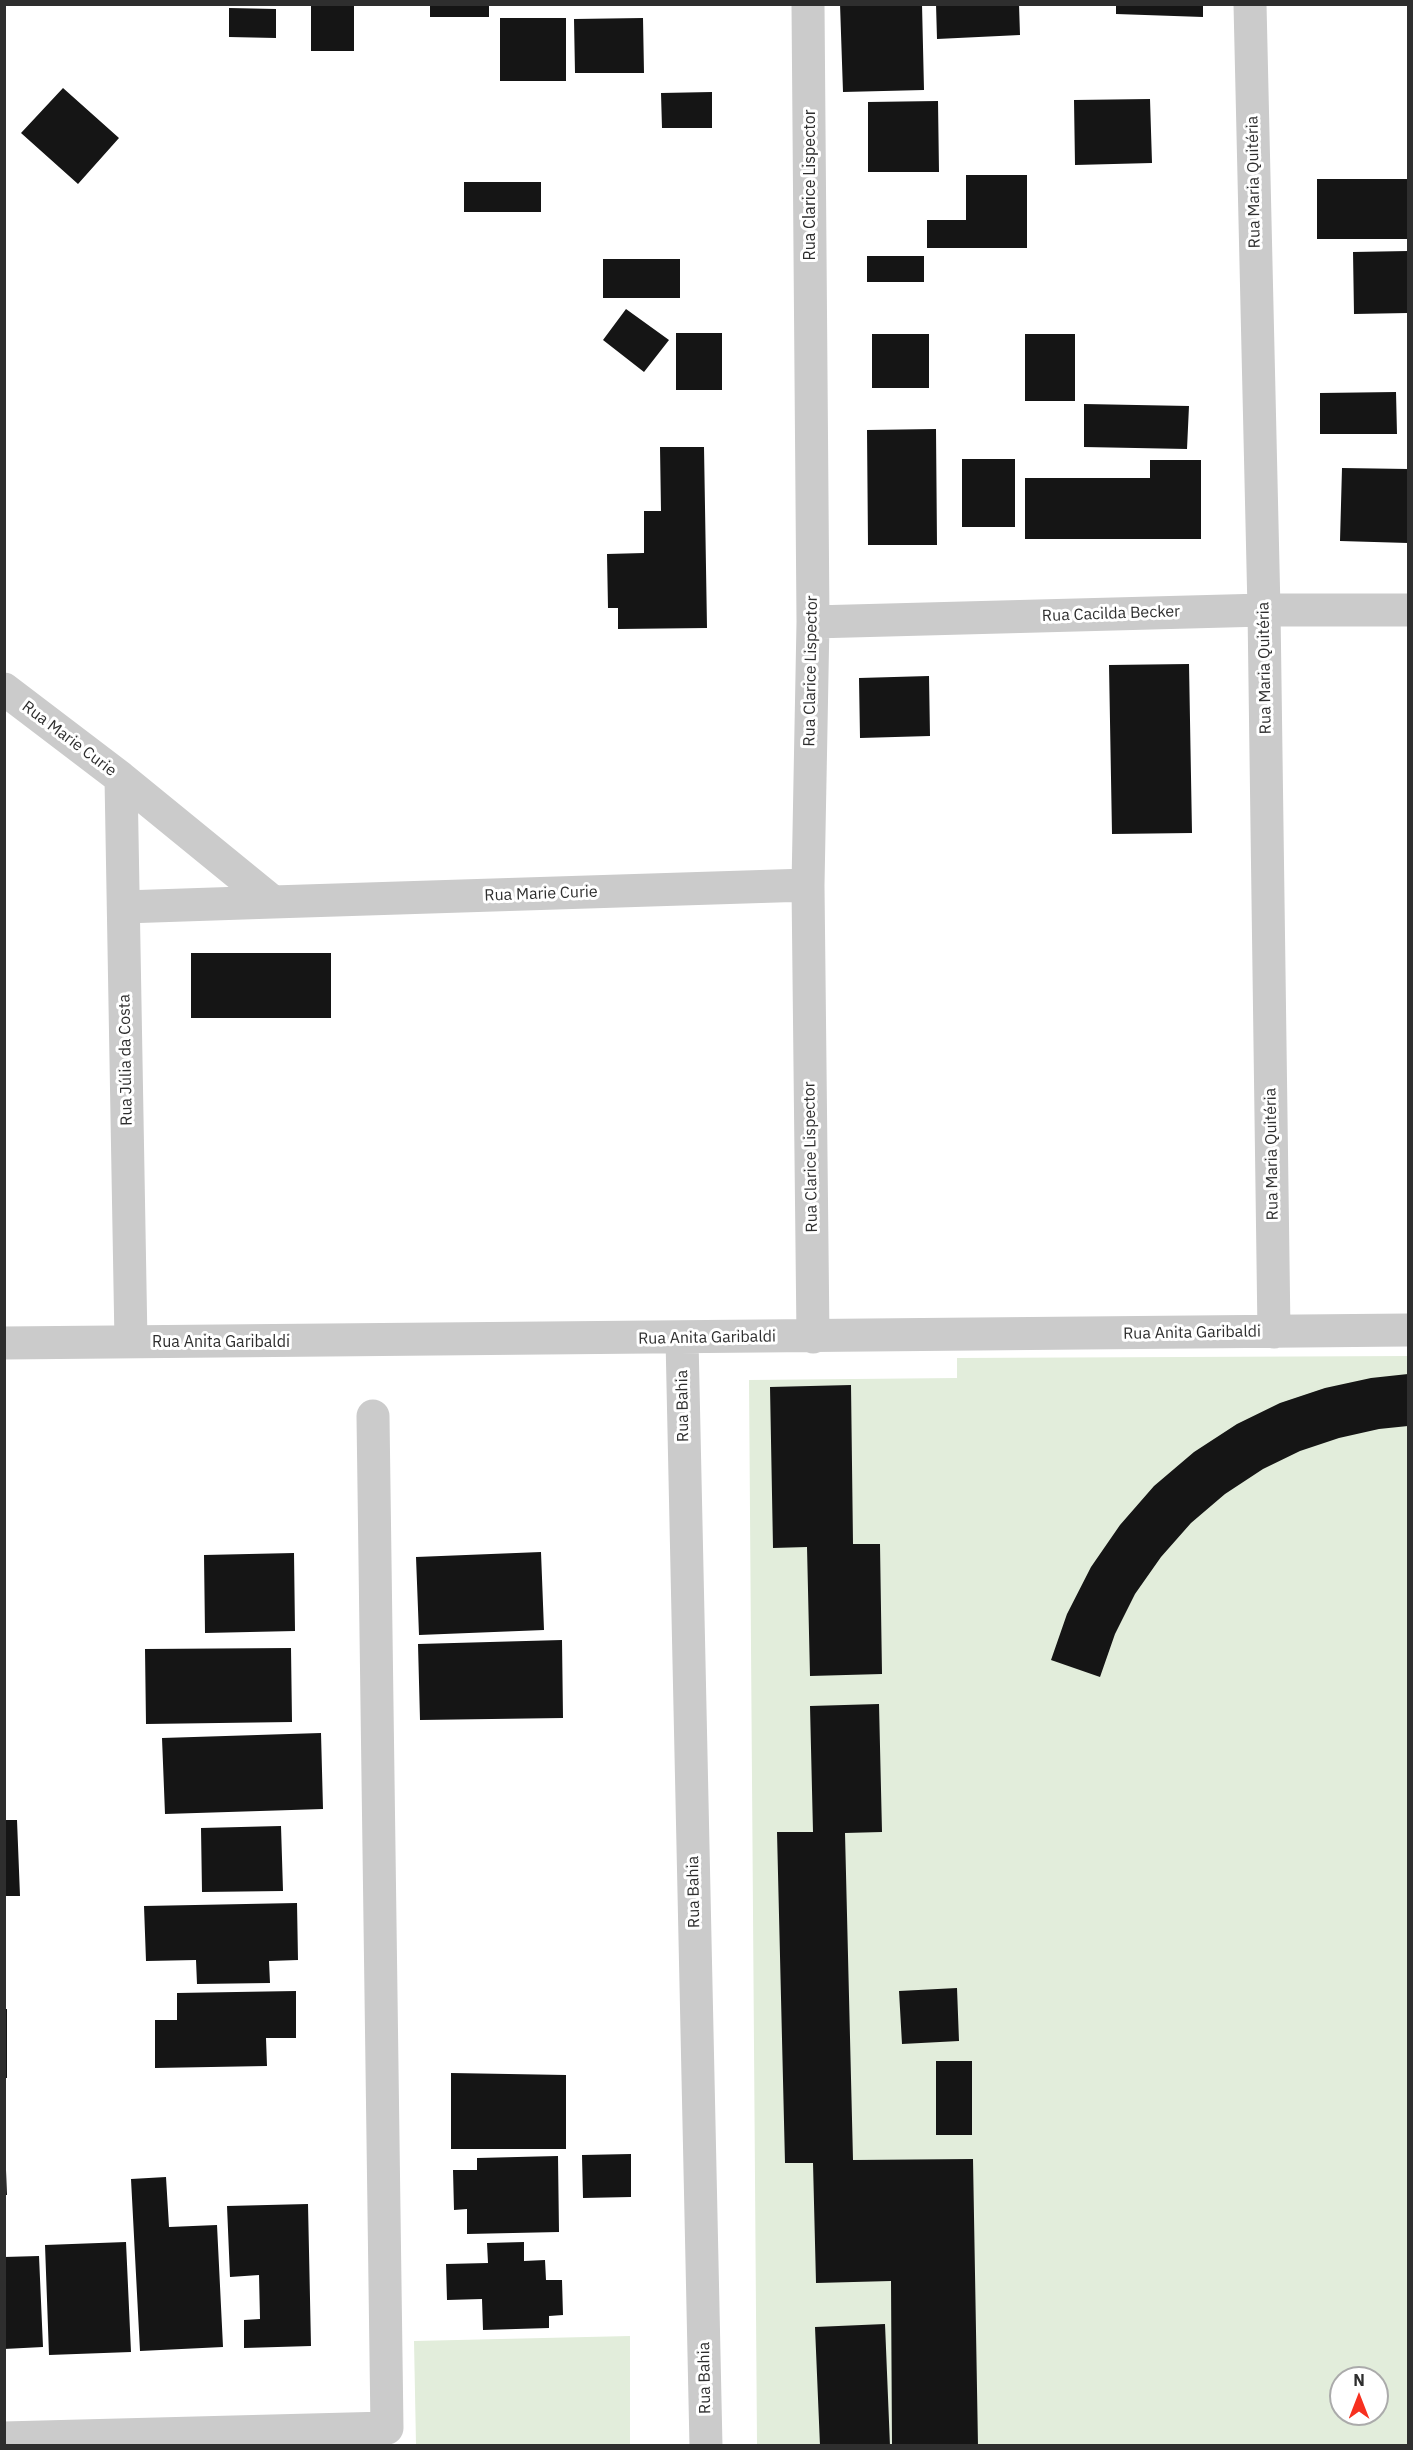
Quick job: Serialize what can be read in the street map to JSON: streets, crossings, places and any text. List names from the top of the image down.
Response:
{
  "streets": {
    "street": [
      "Rua Maria Quitéria",
      "Rua Clarice Lispector",
      "Rua Cacilda Becker",
      "Rua Marie Curie",
      "Rua Júlia da Costa",
      "Rua Anita Garibaldi",
      "Rua Bahia"
    ]
  },
  "crossings": [
    ["Rua Maria Quitéria", "Rua Cacilda Becker"],
    ["Rua Maria Quitéria", "Rua Anita Garibaldi"],
    ["Rua Clarice Lispector", "Rua Cacilda Becker"],
    ["Rua Clarice Lispector", "Rua Marie Curie"],
    ["Rua Clarice Lispector", "Rua Anita Garibaldi"],
    ["Rua Marie Curie", "Rua Júlia da Costa"],
    ["Rua Júlia da Costa", "Rua Anita Garibaldi"],
    ["Rua Anita Garibaldi", "Rua Bahia"]
  ],
  "north": "top"
}
